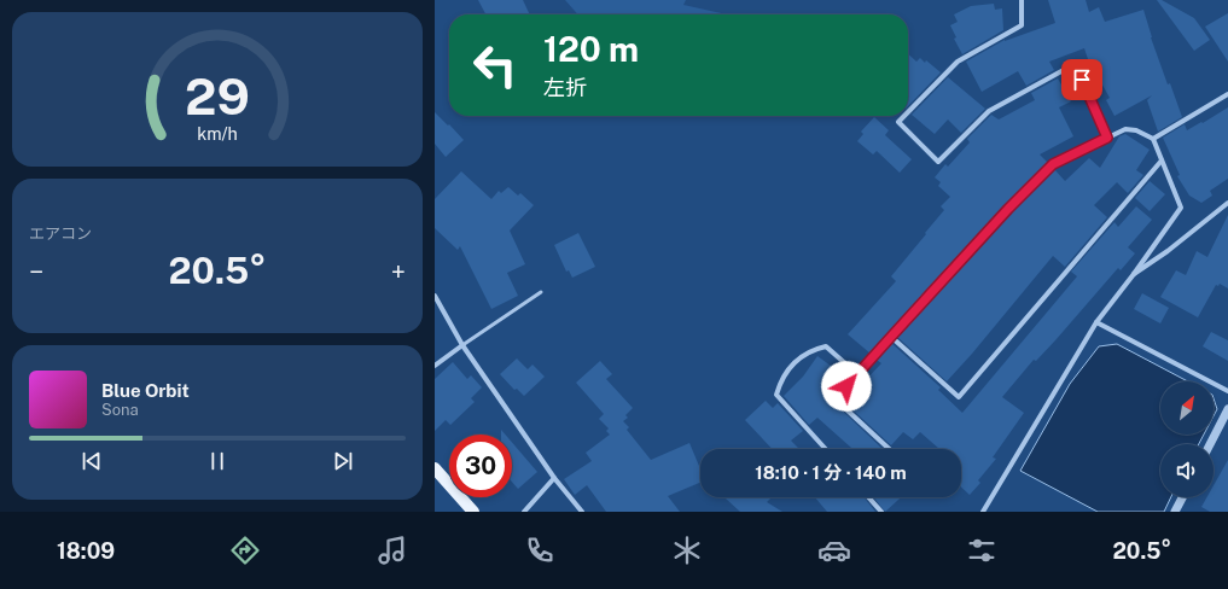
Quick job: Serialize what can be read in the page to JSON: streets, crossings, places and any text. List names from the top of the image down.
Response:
{
  "north": "top right",
  "page": {
    "turn": ["120 m", "左折"],
    "tile": "エアコン",
    "heat": ["−", "20.5°", "+"],
    "song": ["Blue Orbit", "Sona"],
    "limit": "30",
    "trip": "18:10 · 1 分 · 140 m",
    "tabs": ["18:09", "20.5°"],
    "gauge": ["29", "km/h"]
  }
}
